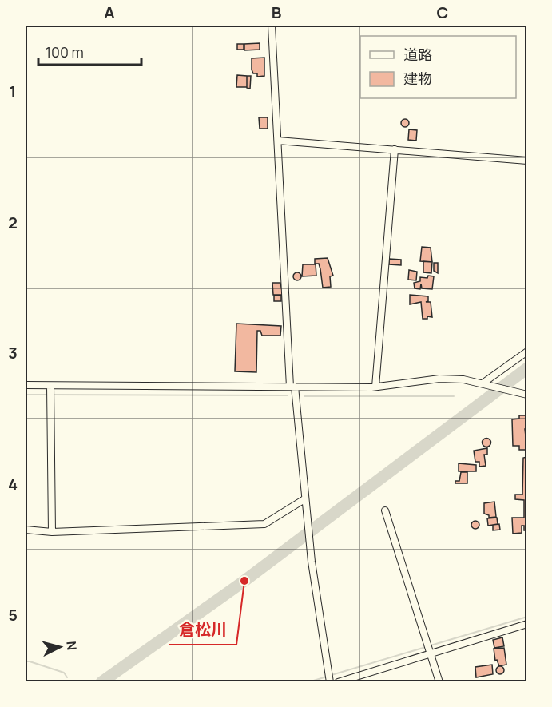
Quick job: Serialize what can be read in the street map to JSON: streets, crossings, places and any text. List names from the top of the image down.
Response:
{
  "places": ["倉松川"],
  "legend": ["道路", "建物"],
  "scale_bar": "100 m",
  "north": "right",
  "grid": {
    "columns": ["A", "B", "C"],
    "rows": [
      "1",
      "2",
      "3",
      "4",
      "5"
    ]
  }
}
